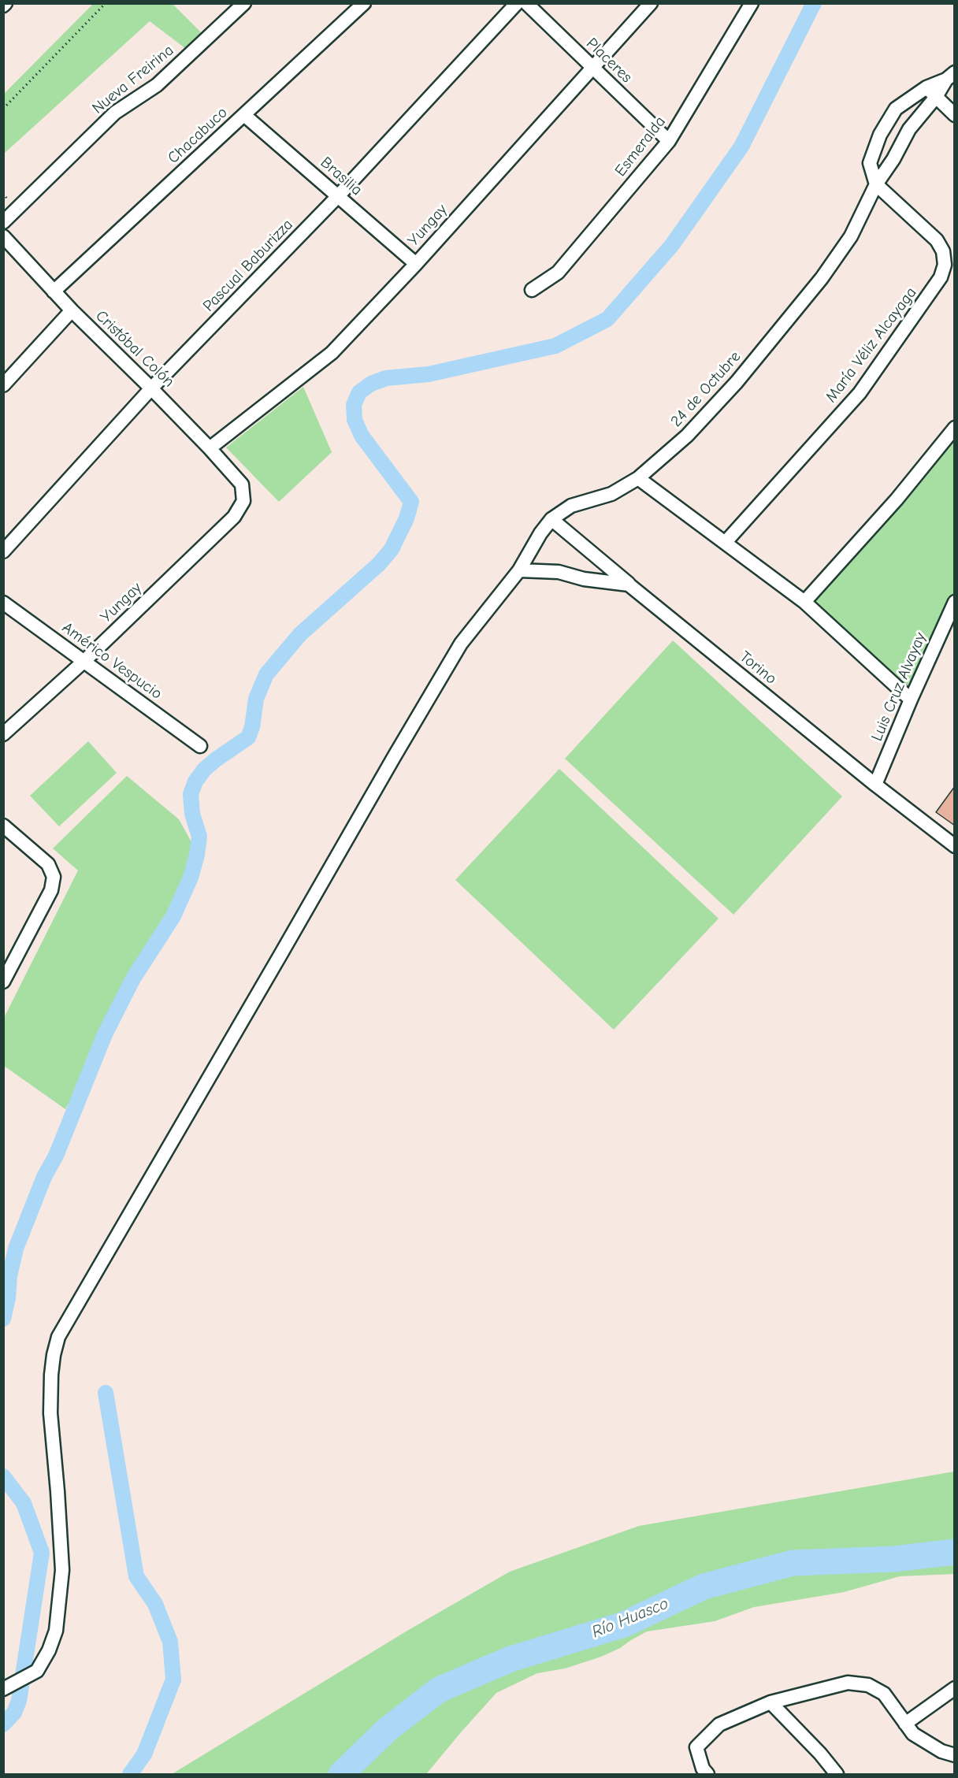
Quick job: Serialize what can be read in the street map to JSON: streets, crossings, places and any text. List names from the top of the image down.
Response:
{
  "streets": {
    "street": [
      "Placeres",
      "Nueva Freirina",
      "Chacabuco",
      "Esmeralda",
      "Brasilia",
      "Yungay",
      "Pascual Baburizza",
      "María Véliz Alcayaga",
      "Cristóbal Colón",
      "24 de Octubre",
      "Américo Vespucio",
      "Torino",
      "Luis Cruz Alvayay"
    ]
  },
  "crossings": [
    ["Placeres", "Esmeralda"],
    ["Placeres", "Yungay"],
    ["Chacabuco", "Brasilia"],
    ["Chacabuco", "Cristóbal Colón"],
    ["Brasilia", "Yungay"],
    ["Brasilia", "Pascual Baburizza"],
    ["Yungay", "Cristóbal Colón"],
    ["Yungay", "Américo Vespucio"],
    ["Pascual Baburizza", "Cristóbal Colón"],
    ["María Véliz Alcayaga", "24 de Octubre"],
    ["24 de Octubre", "Torino"],
    ["Torino", "Luis Cruz Alvayay"]
  ],
  "water": ["Río Huasco"]
}
